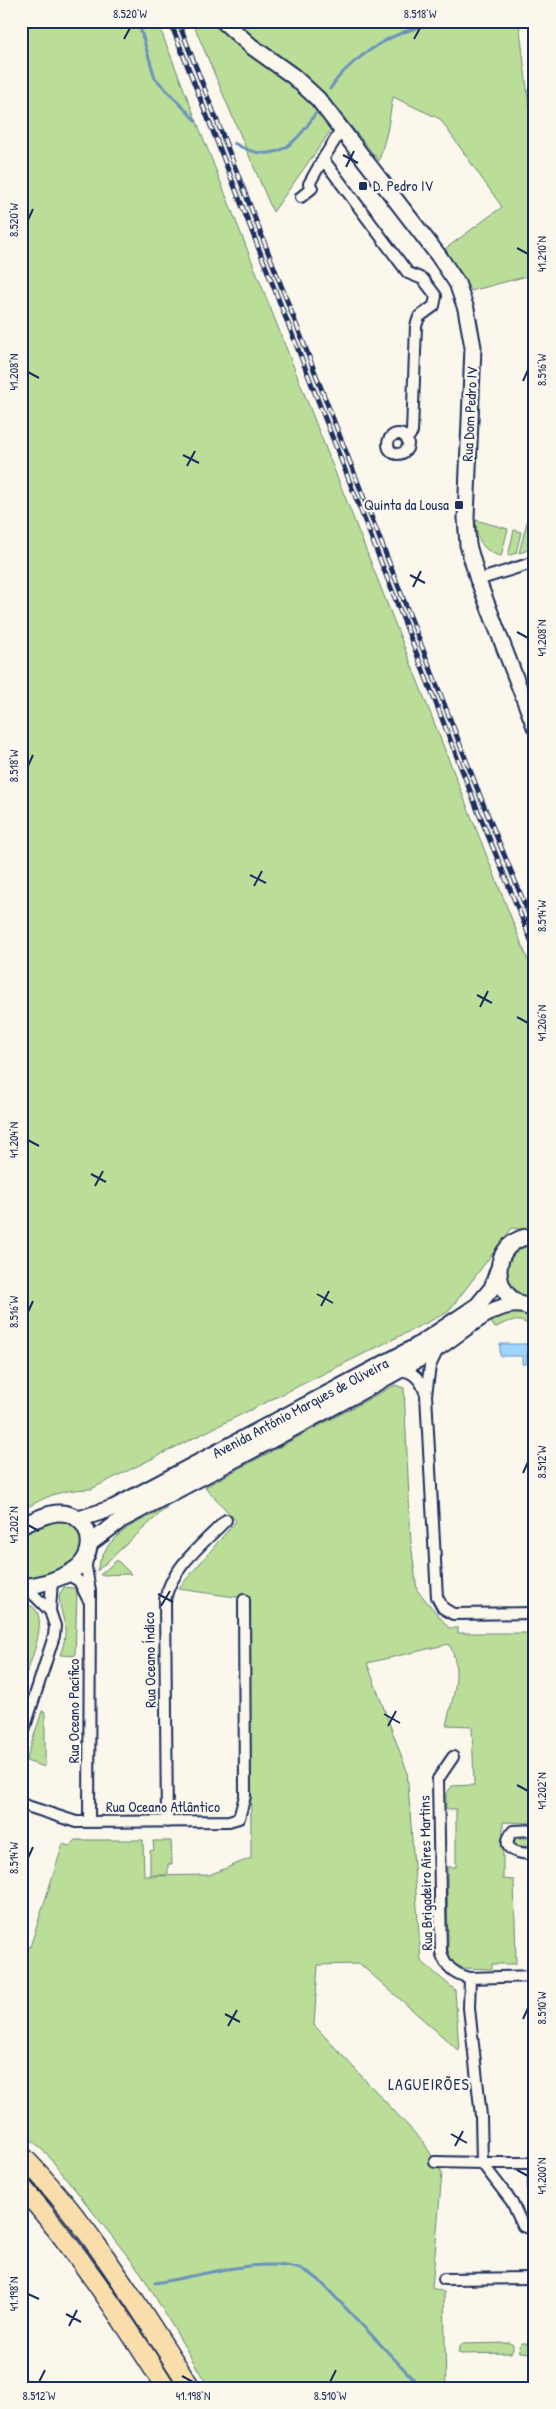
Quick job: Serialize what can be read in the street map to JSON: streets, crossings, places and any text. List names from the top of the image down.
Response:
{
  "streets": {
    "main road": ["Rua Dom Pedro IV", "Avenida António Marques de Oliveira"],
    "street": [
      "Rua Oceano Índico",
      "Rua Oceano Pacífico",
      "Rua Oceano Atlântico",
      "Rua Brigadeiro Aires Martins"
    ]
  },
  "crossings": [
    ["Avenida António Marques de Oliveira", "Rua Oceano Pacífico"],
    ["Rua Oceano Índico", "Rua Oceano Atlântico"],
    ["Rua Oceano Pacífico", "Rua Oceano Atlântico"]
  ],
  "districts": ["LAGUEIRÕES"],
  "places": {
    "transit": ["D. Pedro IV", "Quinta da Lousa"]
  },
  "coordinates": [
    "8.520°W",
    "8.518°W",
    "41.210°N",
    "8.516°W",
    "41.208°N",
    "8.514°W",
    "41.206°N",
    "41.204°N",
    "8.512°W",
    "41.202°N",
    "8.510°W",
    "41.200°N",
    "41.198°N"
  ]
}
